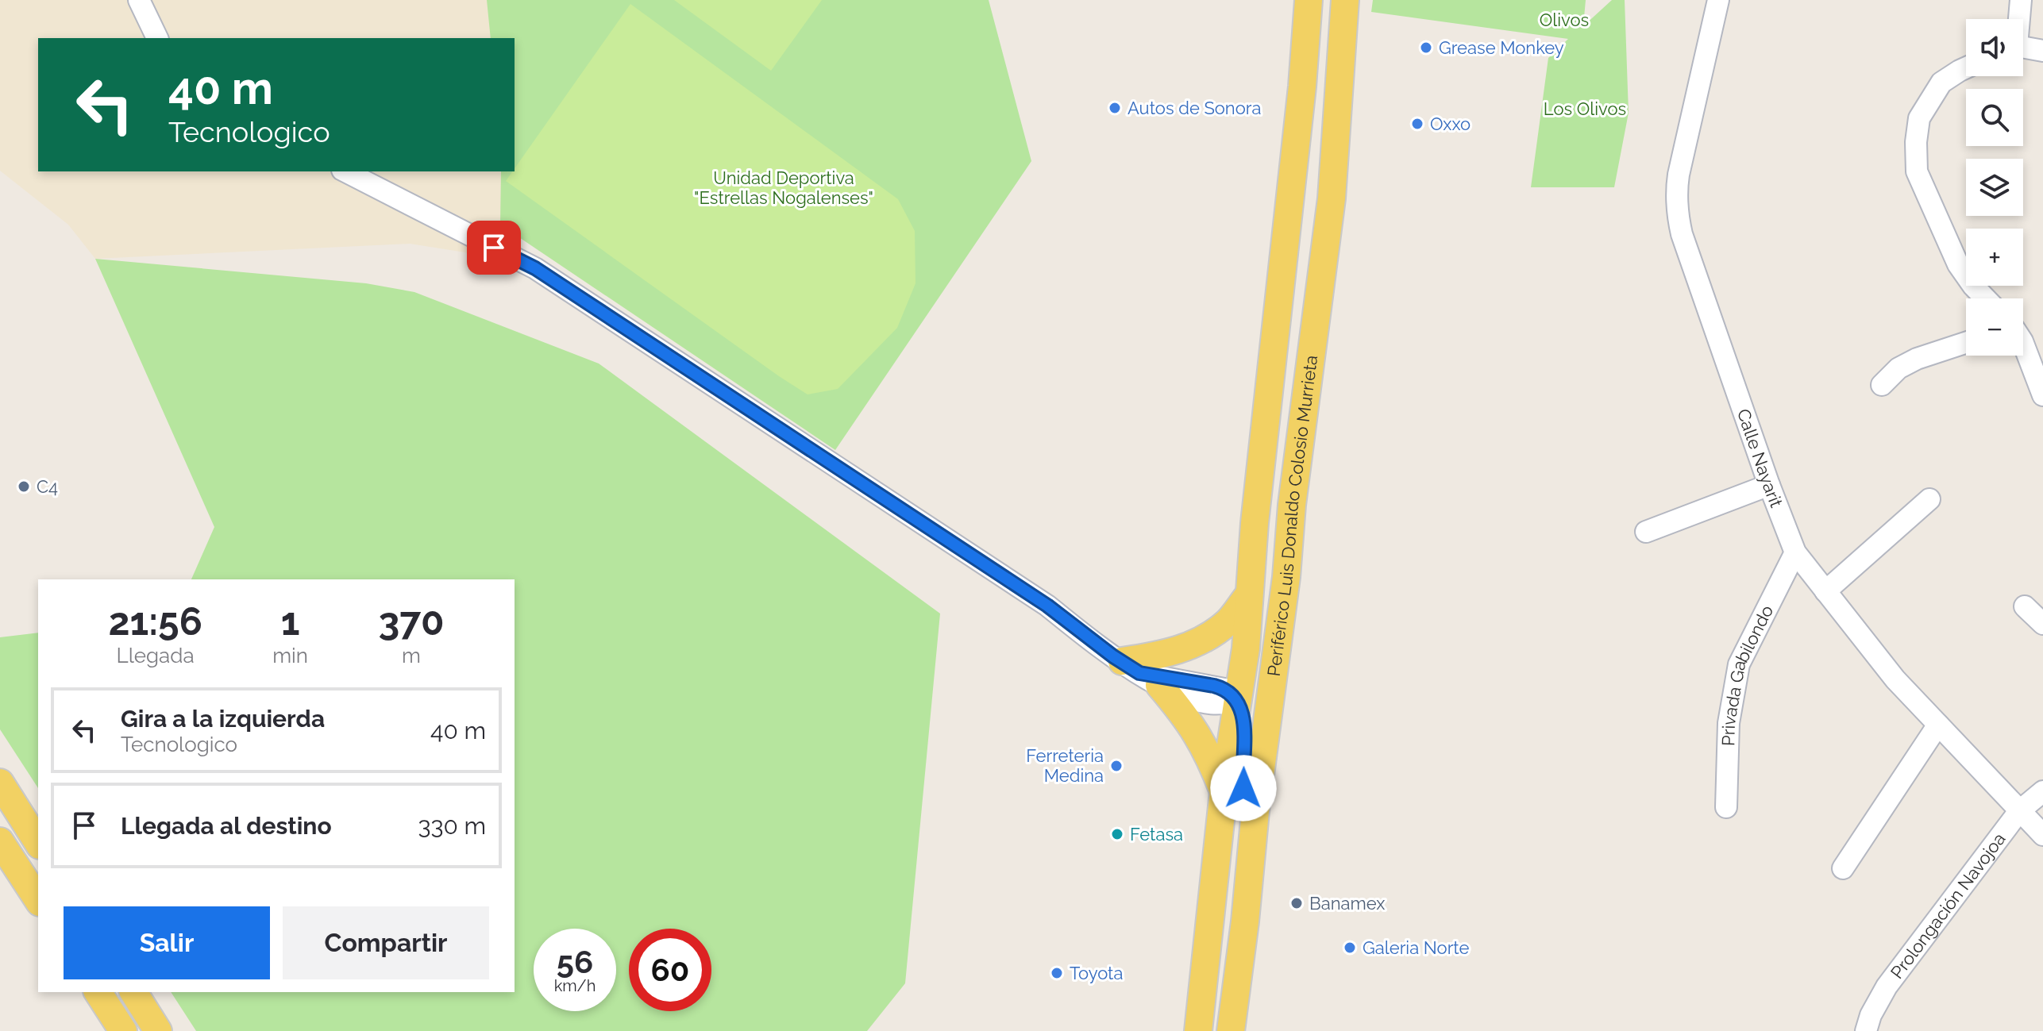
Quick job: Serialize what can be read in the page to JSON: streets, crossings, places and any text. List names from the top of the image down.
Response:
{
  "streets": {
    "main road": ["Periférico Luis Donaldo Colosio Murrieta"],
    "street": ["Calle Nayarit", "Privada Gabilondo", "Prolongación Navojoa"]
  },
  "crossings": [
    ["Calle Nayarit", "Privada Gabilondo"],
    ["Calle Nayarit", "Prolongación Navojoa"]
  ],
  "parks": ["Olivos", "Los Olivos", "Unidad Deportiva \"Estrellas Nogalenses\""],
  "places": [
    "Grease Monkey",
    "Autos de Sonora",
    "Oxxo",
    "C4",
    "Ferreteria Medina",
    "Fetasa",
    "Banamex",
    "Galeria Norte",
    "Toyota"
  ],
  "page": {
    "map_buttons": ["+", "−"],
    "turn": ["40 m", "Tecnologico"],
    "eta": [
      "21:56",
      "Llegada",
      "1",
      "min",
      "370",
      "m"
    ],
    "list": [
      {
        "name": "Gira a la izquierda",
        "note": "Tecnologico",
        "value": "40 m"
      },
      {
        "name": "Llegada al destino",
        "value": "330 m"
      }
    ],
    "buttons": ["Salir", "Compartir"],
    "speed": "56 km/h",
    "limit": "60"
  }
}
